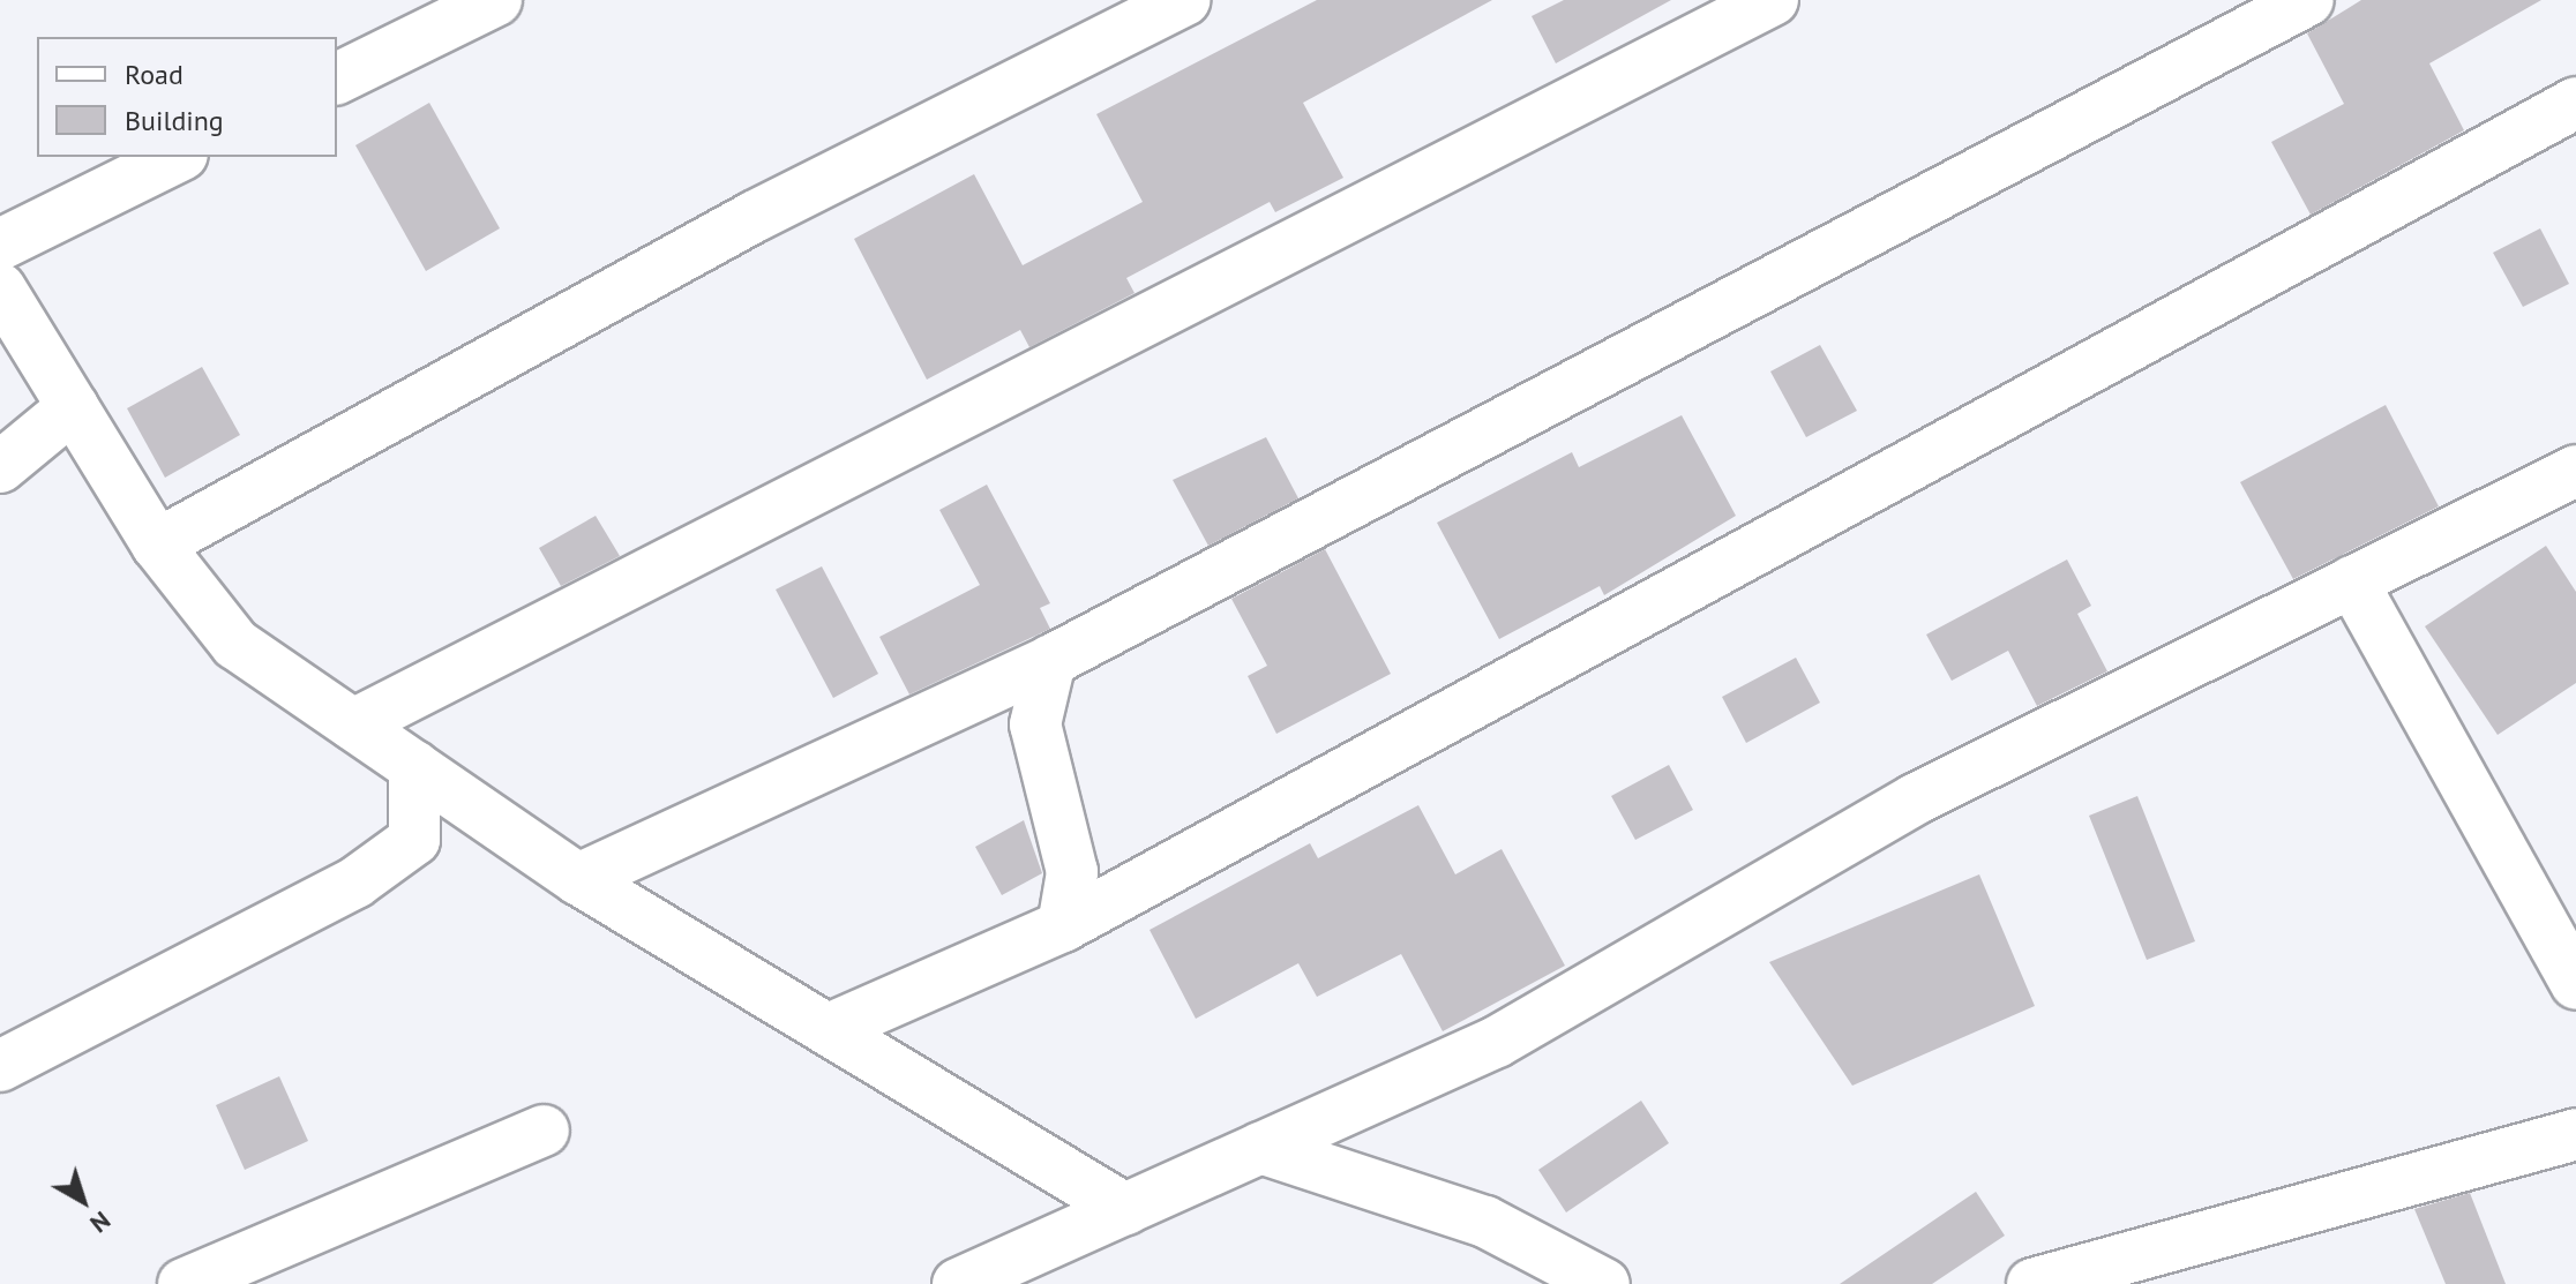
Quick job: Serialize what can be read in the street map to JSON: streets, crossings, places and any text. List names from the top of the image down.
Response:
{
  "legend": ["Road", "Building"],
  "north": "bottom right"
}
